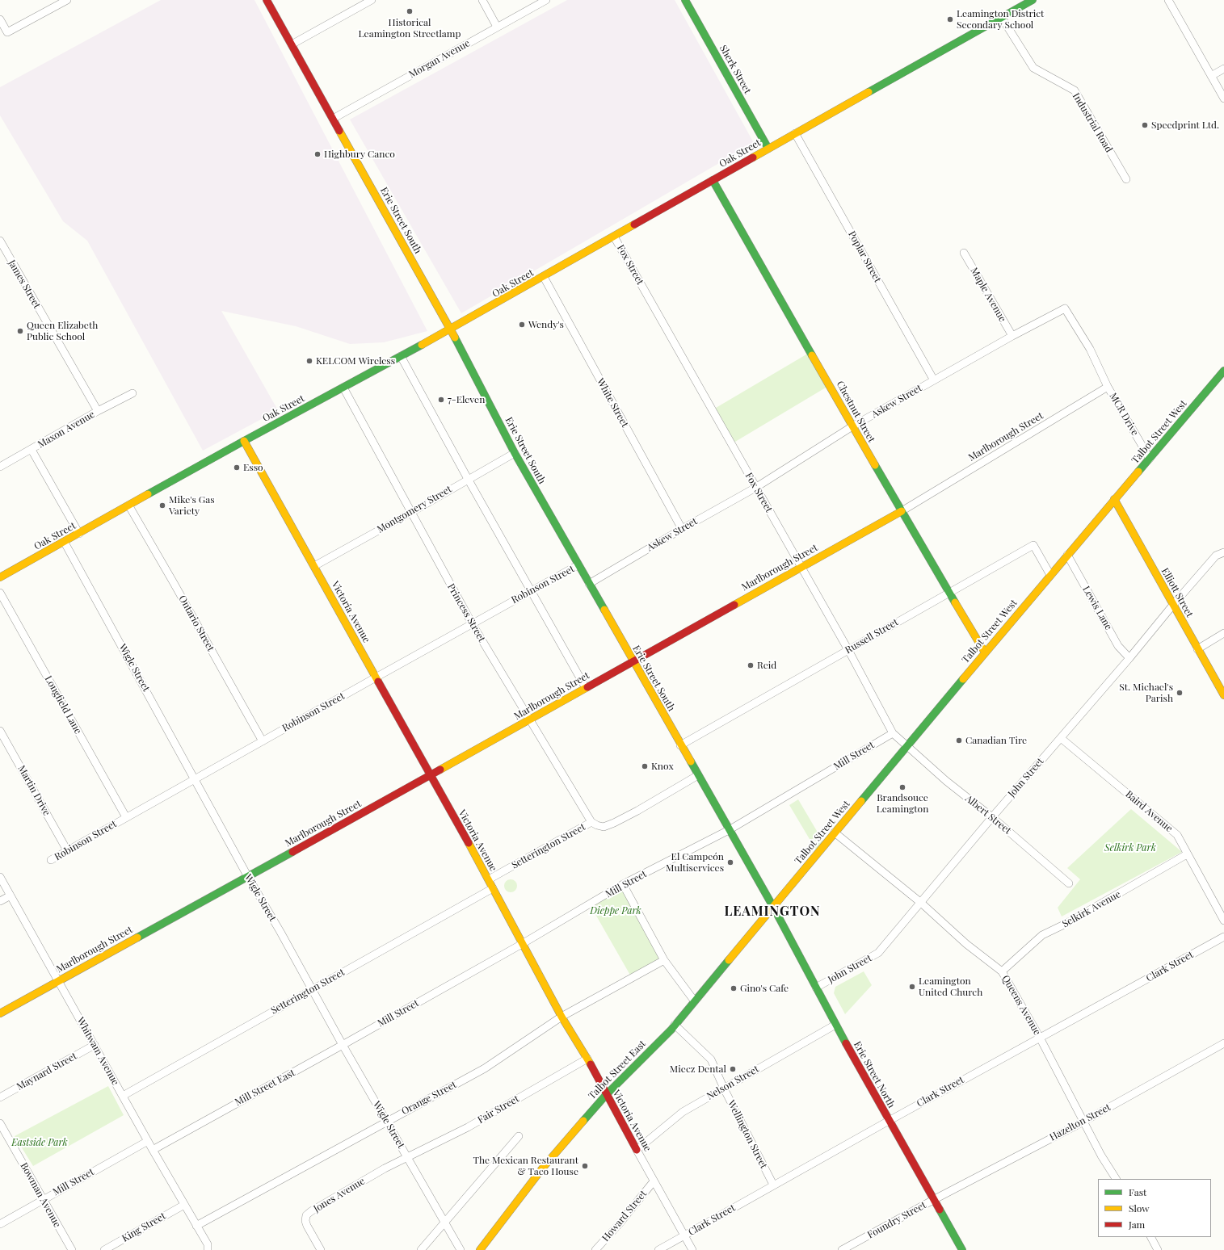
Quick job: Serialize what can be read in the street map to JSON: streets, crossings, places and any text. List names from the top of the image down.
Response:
{
  "streets": {
    "street": [
      "Morgan Avenue",
      "Sherk Street",
      "Industrial Road",
      "Oak Street",
      "Erie Street South",
      "Poplar Street",
      "Fox Street",
      "James Street",
      "Maple Avenue",
      "Askew Street",
      "White Street",
      "Chestnut Street",
      "MCR Drive",
      "Maxon Avenue",
      "Talbot Street West",
      "Marlborough Street",
      "Montgomery Street",
      "Robinson Street",
      "Elliott Street",
      "Lewis Lane",
      "Victoria Avenue",
      "Princess Street",
      "Ontario Street",
      "Russell Street",
      "Wigle Street",
      "Longfield Lane",
      "Mill Street",
      "John Street",
      "Martin Drive",
      "Baird Avenue",
      "Albert Street",
      "Setterington Street",
      "Selkirk Avenue",
      "Clark Street",
      "Queens Avenue",
      "Whitwam Avenue",
      "Talbot Street East",
      "Maynard Street",
      "Erie Street North",
      "Nelson Street",
      "Mill Street East",
      "Orange Street",
      "Fair Street",
      "Hazelton Street",
      "Wellington Street",
      "Bowman Avenue",
      "Jones Avenue",
      "Howard Street",
      "Foundry Street",
      "King Street"
    ]
  },
  "crossings": [
    ["Morgan Avenue", "Erie Street South"],
    ["Sherk Street", "Oak Street"],
    ["Industrial Road", "Oak Street"],
    ["Oak Street", "Erie Street South"],
    ["Oak Street", "Poplar Street"],
    ["Oak Street", "Fox Street"],
    ["Oak Street", "White Street"],
    ["Oak Street", "Chestnut Street"],
    ["Oak Street", "Victoria Avenue"],
    ["Oak Street", "Princess Street"],
    ["Oak Street", "Ontario Street"],
    ["Oak Street", "Wigle Street"],
    ["Erie Street South", "Askew Street"],
    ["Erie Street South", "Talbot Street West"],
    ["Erie Street South", "Marlborough Street"],
    ["Erie Street South", "Montgomery Street"],
    ["Erie Street South", "Robinson Street"],
    ["Erie Street South", "Russell Street"],
    ["Erie Street South", "Mill Street"],
    ["Erie Street South", "Talbot Street East"],
    ["Erie Street South", "Erie Street North"],
    ["Poplar Street", "Askew Street"],
    ["Fox Street", "Askew Street"],
    ["Fox Street", "Talbot Street West"],
    ["Fox Street", "Marlborough Street"],
    ["Fox Street", "Russell Street"],
    ["Fox Street", "Mill Street"],
    ["Fox Street", "Albert Street"],
    ["James Street", "Maxon Avenue"],
    ["Maple Avenue", "Askew Street"],
    ["Askew Street", "White Street"],
    ["Askew Street", "Chestnut Street"],
    ["Askew Street", "MCR Drive"],
    ["Askew Street", "Marlborough Street"],
    ["Chestnut Street", "Talbot Street West"],
    ["Chestnut Street", "Marlborough Street"],
    ["Chestnut Street", "Russell Street"],
    ["MCR Drive", "Talbot Street West"],
    ["MCR Drive", "Marlborough Street"],
    ["Talbot Street West", "Elliott Street"],
    ["Talbot Street West", "Lewis Lane"],
    ["Talbot Street West", "Russell Street"],
    ["Talbot Street West", "Albert Street"],
    ["Talbot Street West", "Queens Avenue"],
    ["Talbot Street West", "Talbot Street East"],
    ["Talbot Street West", "Erie Street North"],
    ["Marlborough Street", "Victoria Avenue"],
    ["Marlborough Street", "Princess Street"],
    ["Marlborough Street", "Wigle Street"],
    ["Marlborough Street", "Whitwam Avenue"],
    ["Montgomery Street", "Victoria Avenue"],
    ["Montgomery Street", "Princess Street"],
    ["Robinson Street", "Victoria Avenue"],
    ["Robinson Street", "Princess Street"],
    ["Robinson Street", "Ontario Street"],
    ["Robinson Street", "Wigle Street"],
    ["Robinson Street", "Longfield Lane"],
    ["Robinson Street", "Martin Drive"],
    ["Elliott Street", "John Street"],
    ["Lewis Lane", "John Street"],
    ["Victoria Avenue", "Mill Street"],
    ["Victoria Avenue", "Setterington Street"],
    ["Victoria Avenue", "Clark Street"],
    ["Victoria Avenue", "Talbot Street East"],
    ["Victoria Avenue", "Nelson Street"],
    ["Victoria Avenue", "Orange Street"],
    ["Victoria Avenue", "Fair Street"],
    ["Victoria Avenue", "Howard Street"],
    ["Princess Street", "Setterington Street"],
    ["Wigle Street", "Mill Street"],
    ["Wigle Street", "Setterington Street"],
    ["Wigle Street", "Mill Street East"],
    ["Wigle Street", "Orange Street"],
    ["Wigle Street", "Fair Street"],
    ["Wigle Street", "Jones Avenue"],
    ["Mill Street", "Whitwam Avenue"],
    ["Mill Street", "Mill Street East"],
    ["Mill Street", "Bowman Avenue"],
    ["John Street", "Baird Avenue"],
    ["John Street", "Albert Street"],
    ["John Street", "Queens Avenue"],
    ["John Street", "Erie Street North"],
    ["Baird Avenue", "Selkirk Avenue"],
    ["Setterington Street", "Whitwam Avenue"],
    ["Selkirk Avenue", "Queens Avenue"],
    ["Clark Street", "Queens Avenue"],
    ["Clark Street", "Erie Street North"],
    ["Clark Street", "Wellington Street"],
    ["Queens Avenue", "Hazelton Street"],
    ["Whitwam Avenue", "Maynard Street"],
    ["Whitwam Avenue", "Mill Street East"],
    ["Whitwam Avenue", "Orange Street"],
    ["Whitwam Avenue", "King Street"],
    ["Talbot Street East", "Erie Street North"],
    ["Talbot Street East", "Wellington Street"],
    ["Erie Street North", "Nelson Street"],
    ["Erie Street North", "Hazelton Street"],
    ["Erie Street North", "Foundry Street"],
    ["Nelson Street", "Wellington Street"],
    ["Fair Street", "Jones Avenue"],
    ["Hazelton Street", "Foundry Street"]
  ],
  "districts": ["LEAMINGTON"],
  "parks": ["Selkirk Park", "Dieppe Park", "Eastside Park"],
  "places": [
    "Historical Leamington Streetlamp",
    "Leamington District Secondary School",
    "Speedprint Ltd.",
    "Highbury Canco",
    "Wendy's",
    "Queen Elizabeth Public School",
    "KELCOM Wireless",
    "7-Eleven",
    "Esso",
    "Mike's Gas Variety",
    "Reid",
    "St. Michael's Parish",
    "Canadian Tire",
    "Knox",
    "Brandsouce Leamington",
    "El Campeón Multiservices",
    "Leamington United Church",
    "Gino's Cafe",
    "Miecz Dental",
    "The Mexican Restaurant & Taco House"
  ],
  "legend": ["Fast", "Slow", "Jam"]
}
